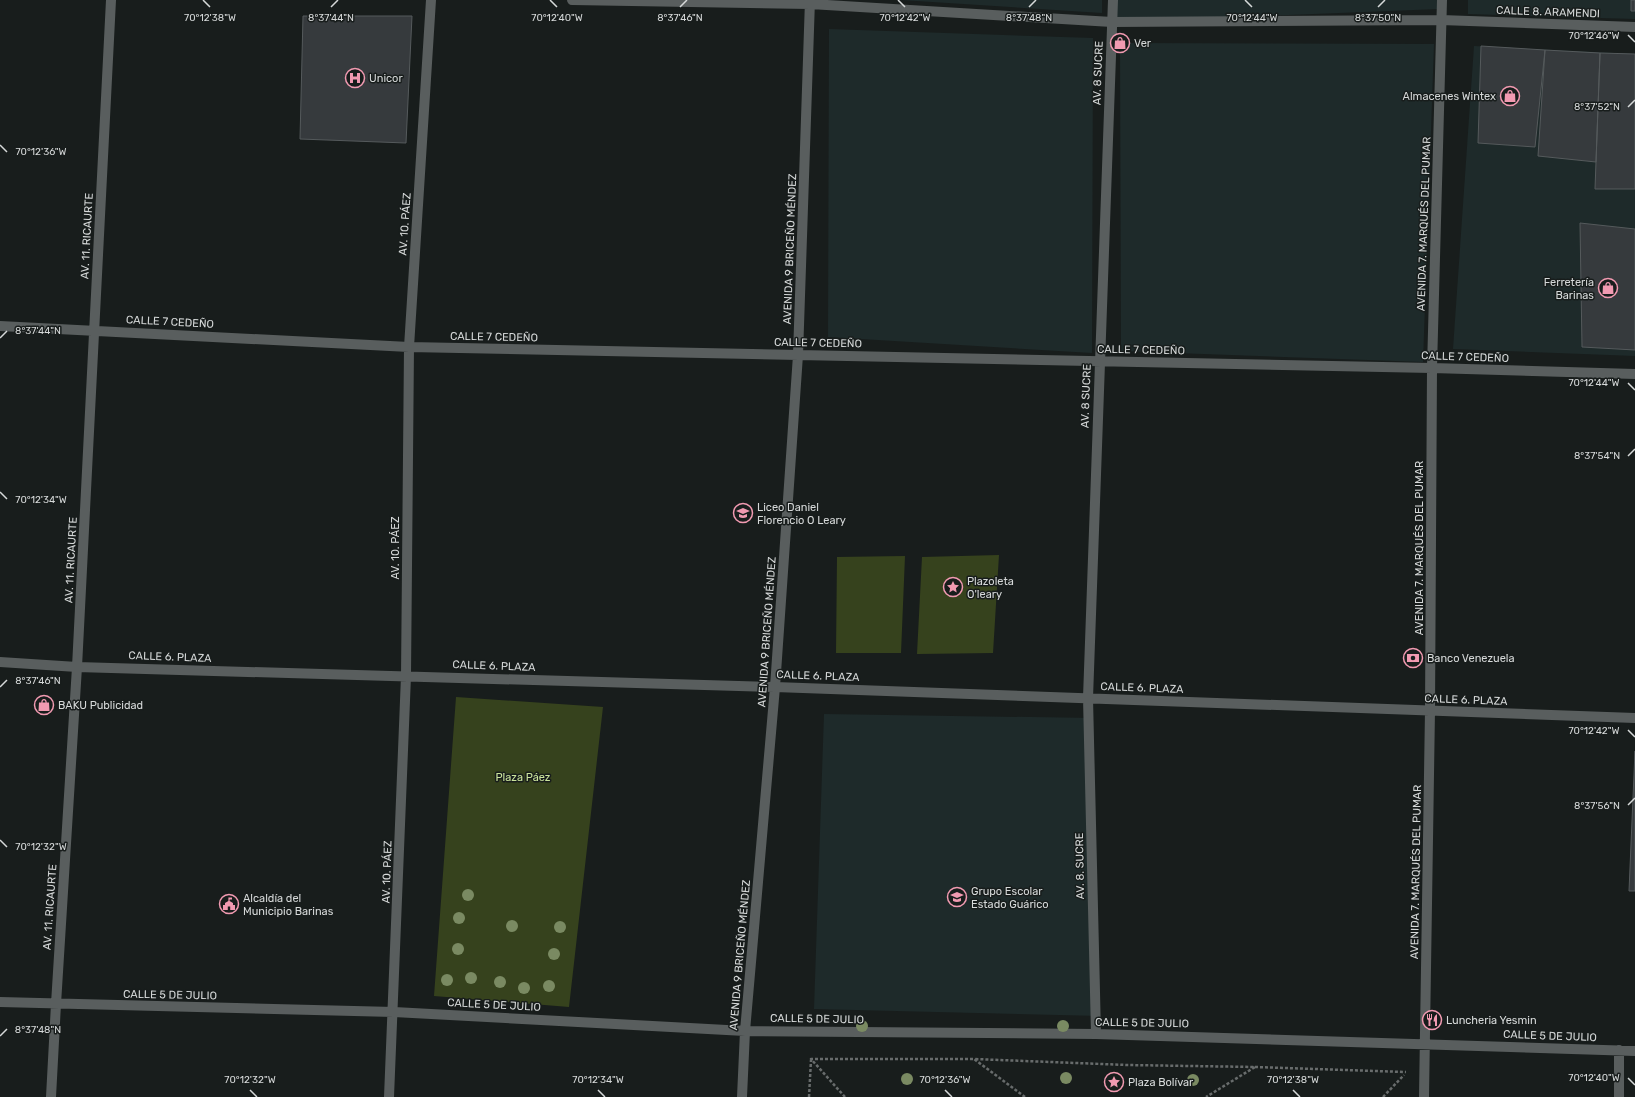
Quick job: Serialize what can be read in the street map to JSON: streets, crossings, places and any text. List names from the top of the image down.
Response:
{
  "streets": {
    "street": [
      "CALLE 8. ARAMENDI",
      "AV. 8 SUCRE",
      "AV. 10. PÁEZ",
      "AVENIDA 7. MARQUÉS DEL PUMAR",
      "AV. 11. RICAURTE",
      "AVENIDA 9 BRICEÑO MÉNDEZ",
      "CALLE 7 CEDEÑO",
      "CALLE 6. PLAZA",
      "AV. 8. SUCRE",
      "CALLE 5 DE JULIO"
    ]
  },
  "crossings": [
    ["CALLE 8. ARAMENDI", "AV. 8 SUCRE"],
    ["CALLE 8. ARAMENDI", "AVENIDA 7. MARQUÉS DEL PUMAR"],
    ["CALLE 8. ARAMENDI", "AVENIDA 9 BRICEÑO MÉNDEZ"],
    ["AV. 8 SUCRE", "CALLE 7 CEDEÑO"],
    ["AV. 8 SUCRE", "CALLE 6. PLAZA"],
    ["AV. 8 SUCRE", "AV. 8. SUCRE"],
    ["AV. 10. PÁEZ", "CALLE 7 CEDEÑO"],
    ["AV. 10. PÁEZ", "CALLE 6. PLAZA"],
    ["AV. 10. PÁEZ", "CALLE 5 DE JULIO"],
    ["AVENIDA 7. MARQUÉS DEL PUMAR", "CALLE 7 CEDEÑO"],
    ["AVENIDA 7. MARQUÉS DEL PUMAR", "CALLE 6. PLAZA"],
    ["AVENIDA 7. MARQUÉS DEL PUMAR", "CALLE 5 DE JULIO"],
    ["AV. 11. RICAURTE", "CALLE 7 CEDEÑO"],
    ["AV. 11. RICAURTE", "CALLE 6. PLAZA"],
    ["AV. 11. RICAURTE", "CALLE 5 DE JULIO"],
    ["AVENIDA 9 BRICEÑO MÉNDEZ", "CALLE 7 CEDEÑO"],
    ["AVENIDA 9 BRICEÑO MÉNDEZ", "CALLE 6. PLAZA"],
    ["AVENIDA 9 BRICEÑO MÉNDEZ", "CALLE 5 DE JULIO"],
    ["CALLE 6. PLAZA", "AV. 8. SUCRE"],
    ["AV. 8. SUCRE", "CALLE 5 DE JULIO"]
  ],
  "parks": ["Plaza Páez"],
  "places": {
    "shop": [
      "Ver",
      "Almacenes Wintex",
      "Ferretería Barinas",
      "BAKU Publicidad"
    ],
    "hospital": ["Unicor"],
    "school or university": ["Liceo Daniel Florencio O Leary", "Grupo Escolar Estado Guárico"],
    "place": ["Plazoleta O'leary", "Plaza Bolívar"],
    "bank": ["Banco Venezuela"],
    "public building": ["Alcaldía del Municipio Barinas"],
    "restaurant": ["Luncheria Yesmin"]
  },
  "coordinates": [
    "70°12'38\"W",
    "8°37'44\"N",
    "70°12'40\"W",
    "8°37'46\"N",
    "70°12'42\"W",
    "8°37'48\"N",
    "70°12'44\"W",
    "8°37'50\"N",
    "70°12'46\"W",
    "8°37'52\"N",
    "70°12'36\"W",
    "8°37'54\"N",
    "70°12'34\"W",
    "8°37'56\"N",
    "70°12'32\"W"
  ]
}
